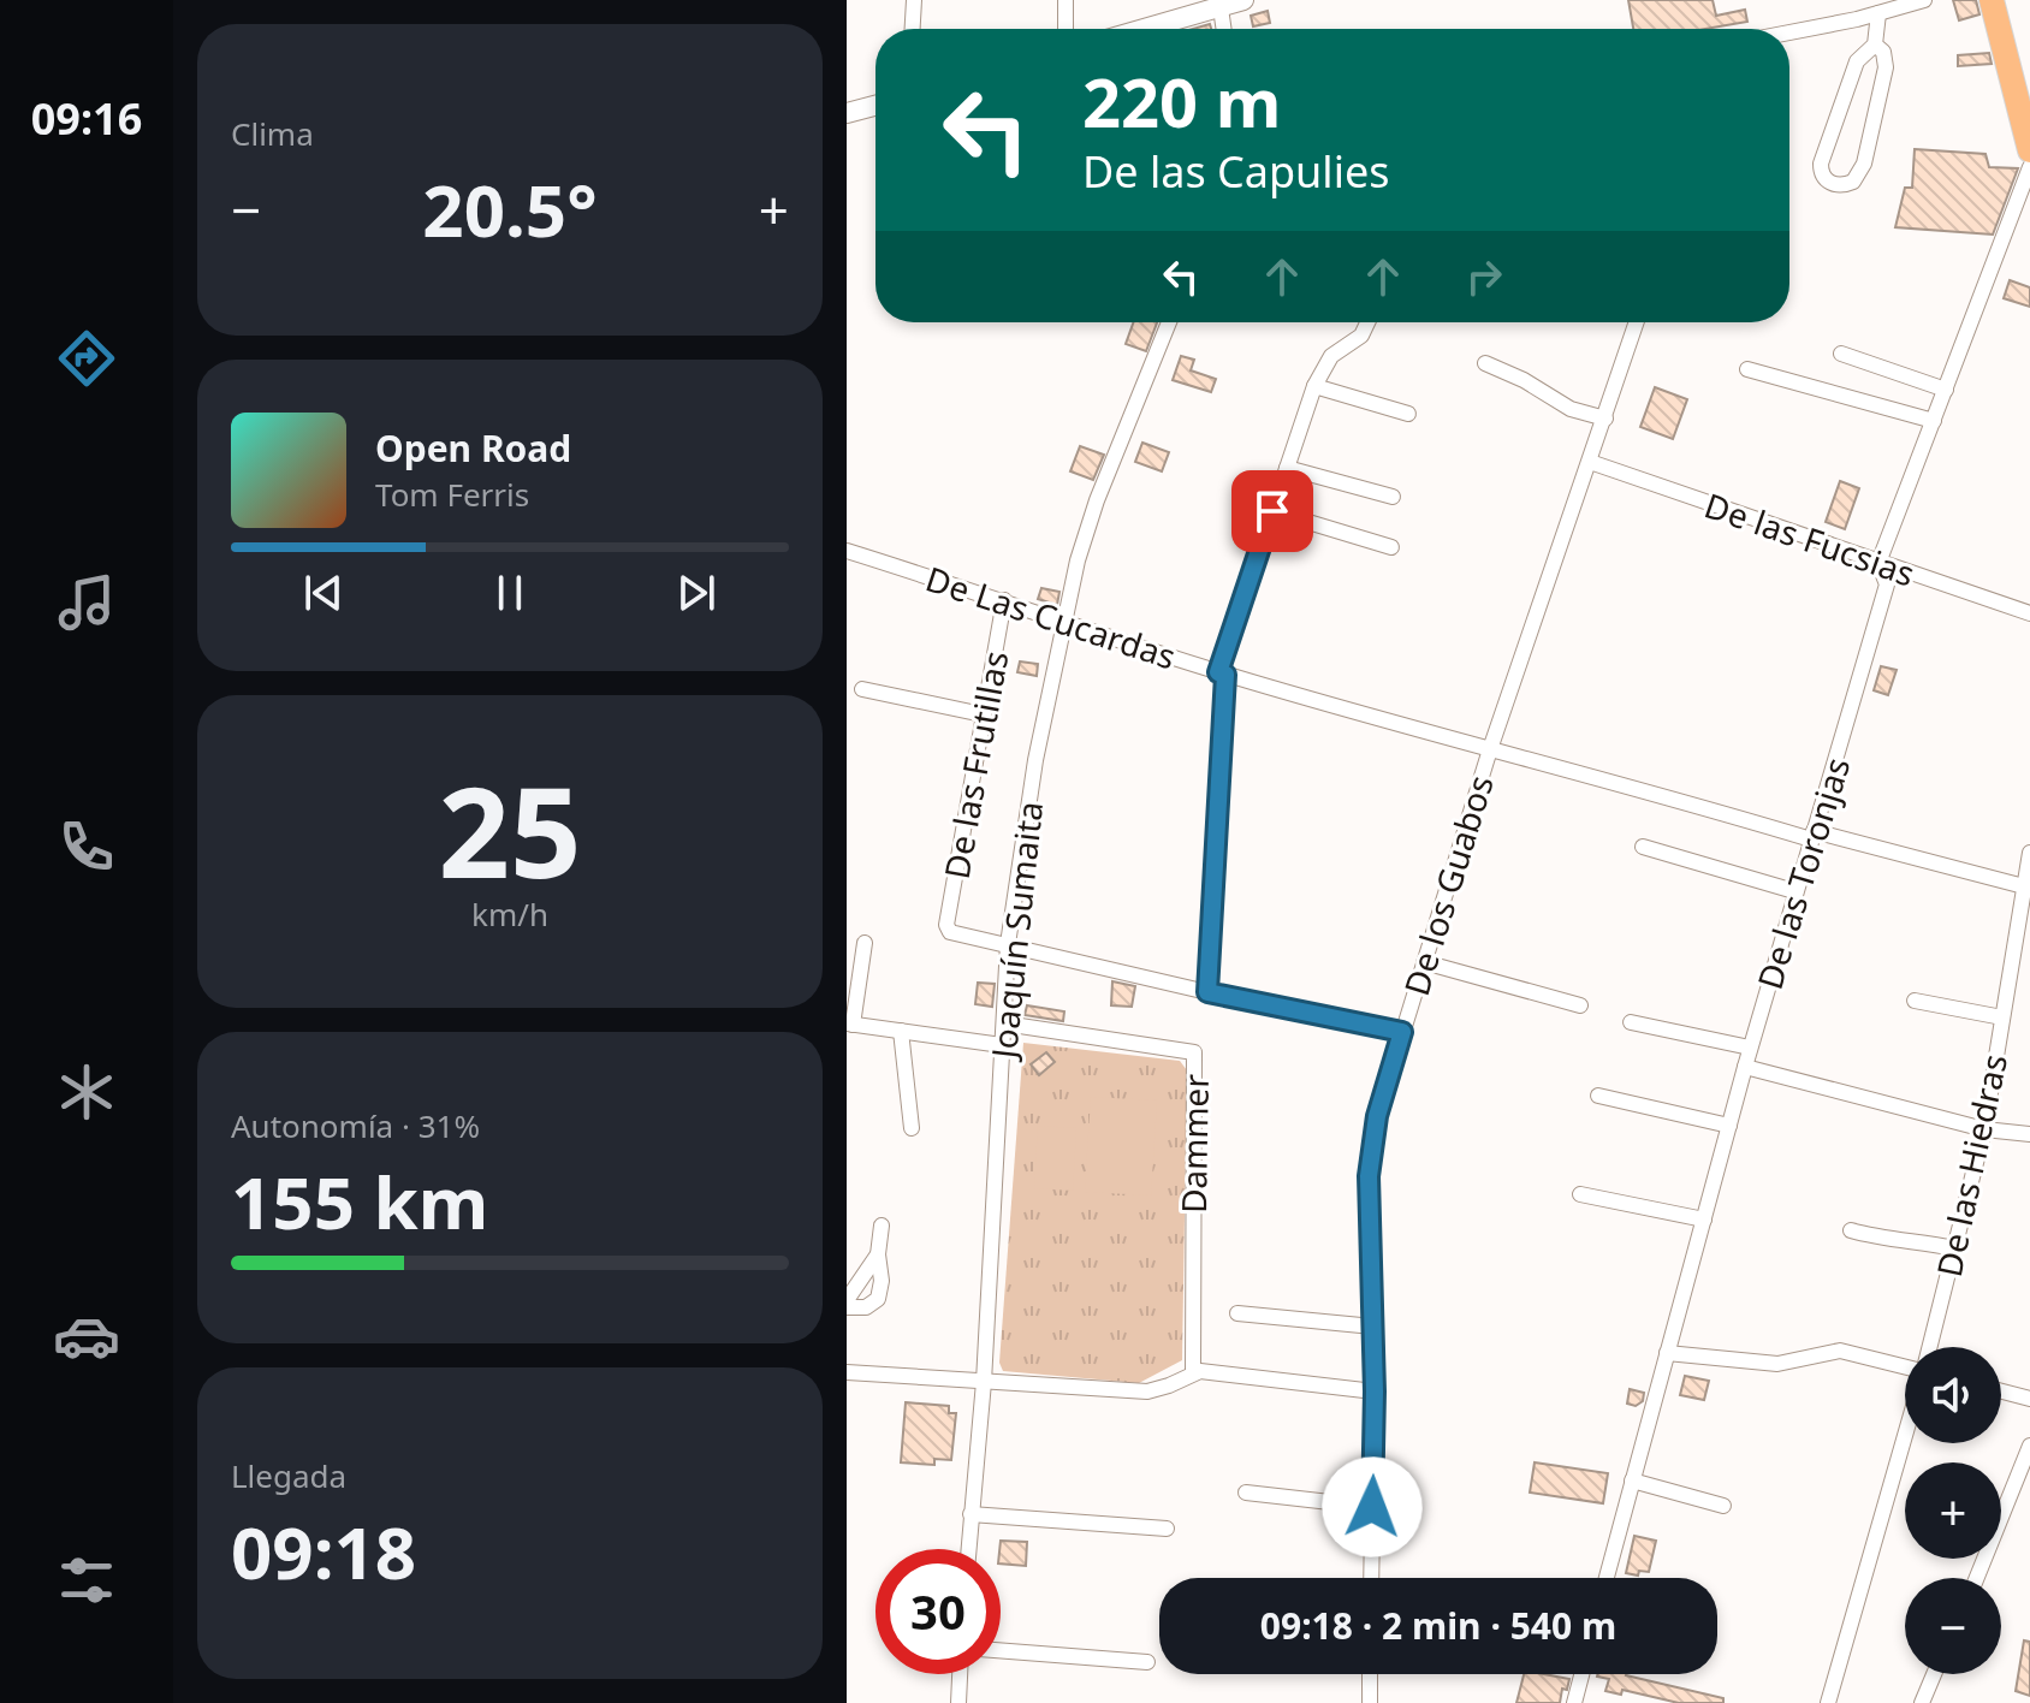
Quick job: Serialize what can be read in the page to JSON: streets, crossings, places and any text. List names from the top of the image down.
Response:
{
  "streets": {
    "street": [
      "De las Fucsias",
      "De Las Cucardas",
      "De las Frutillas",
      "De las Toronjas",
      "De los Guabos",
      "Joaquín Sumaita",
      "Dammer",
      "De las Hiedras"
    ]
  },
  "crossings": [
    ["De las Fucsias", "De las Toronjas"],
    ["De las Fucsias", "De los Guabos"],
    ["De Las Cucardas", "De las Frutillas"],
    ["De Las Cucardas", "De las Toronjas"],
    ["De Las Cucardas", "De los Guabos"],
    ["De Las Cucardas", "Joaquín Sumaita"],
    ["De Las Cucardas", "De las Hiedras"],
    ["De las Frutillas", "Joaquín Sumaita"],
    ["Joaquín Sumaita", "Dammer"]
  ],
  "page": {
    "tabs": "09:16",
    "tile": [
      "Clima",
      ["25", "km/h"],
      ["Autonomía · 31%", "155 km"],
      ["Llegada", "09:18"]
    ],
    "turn": ["220 m", "De las Capulies"],
    "heat": ["−", "20.5°", "+"],
    "song": ["Open Road", "Tom Ferris"],
    "map_buttons": ["+", "−"],
    "limit": "30",
    "trip": "09:18 · 2 min · 540 m"
  }
}
